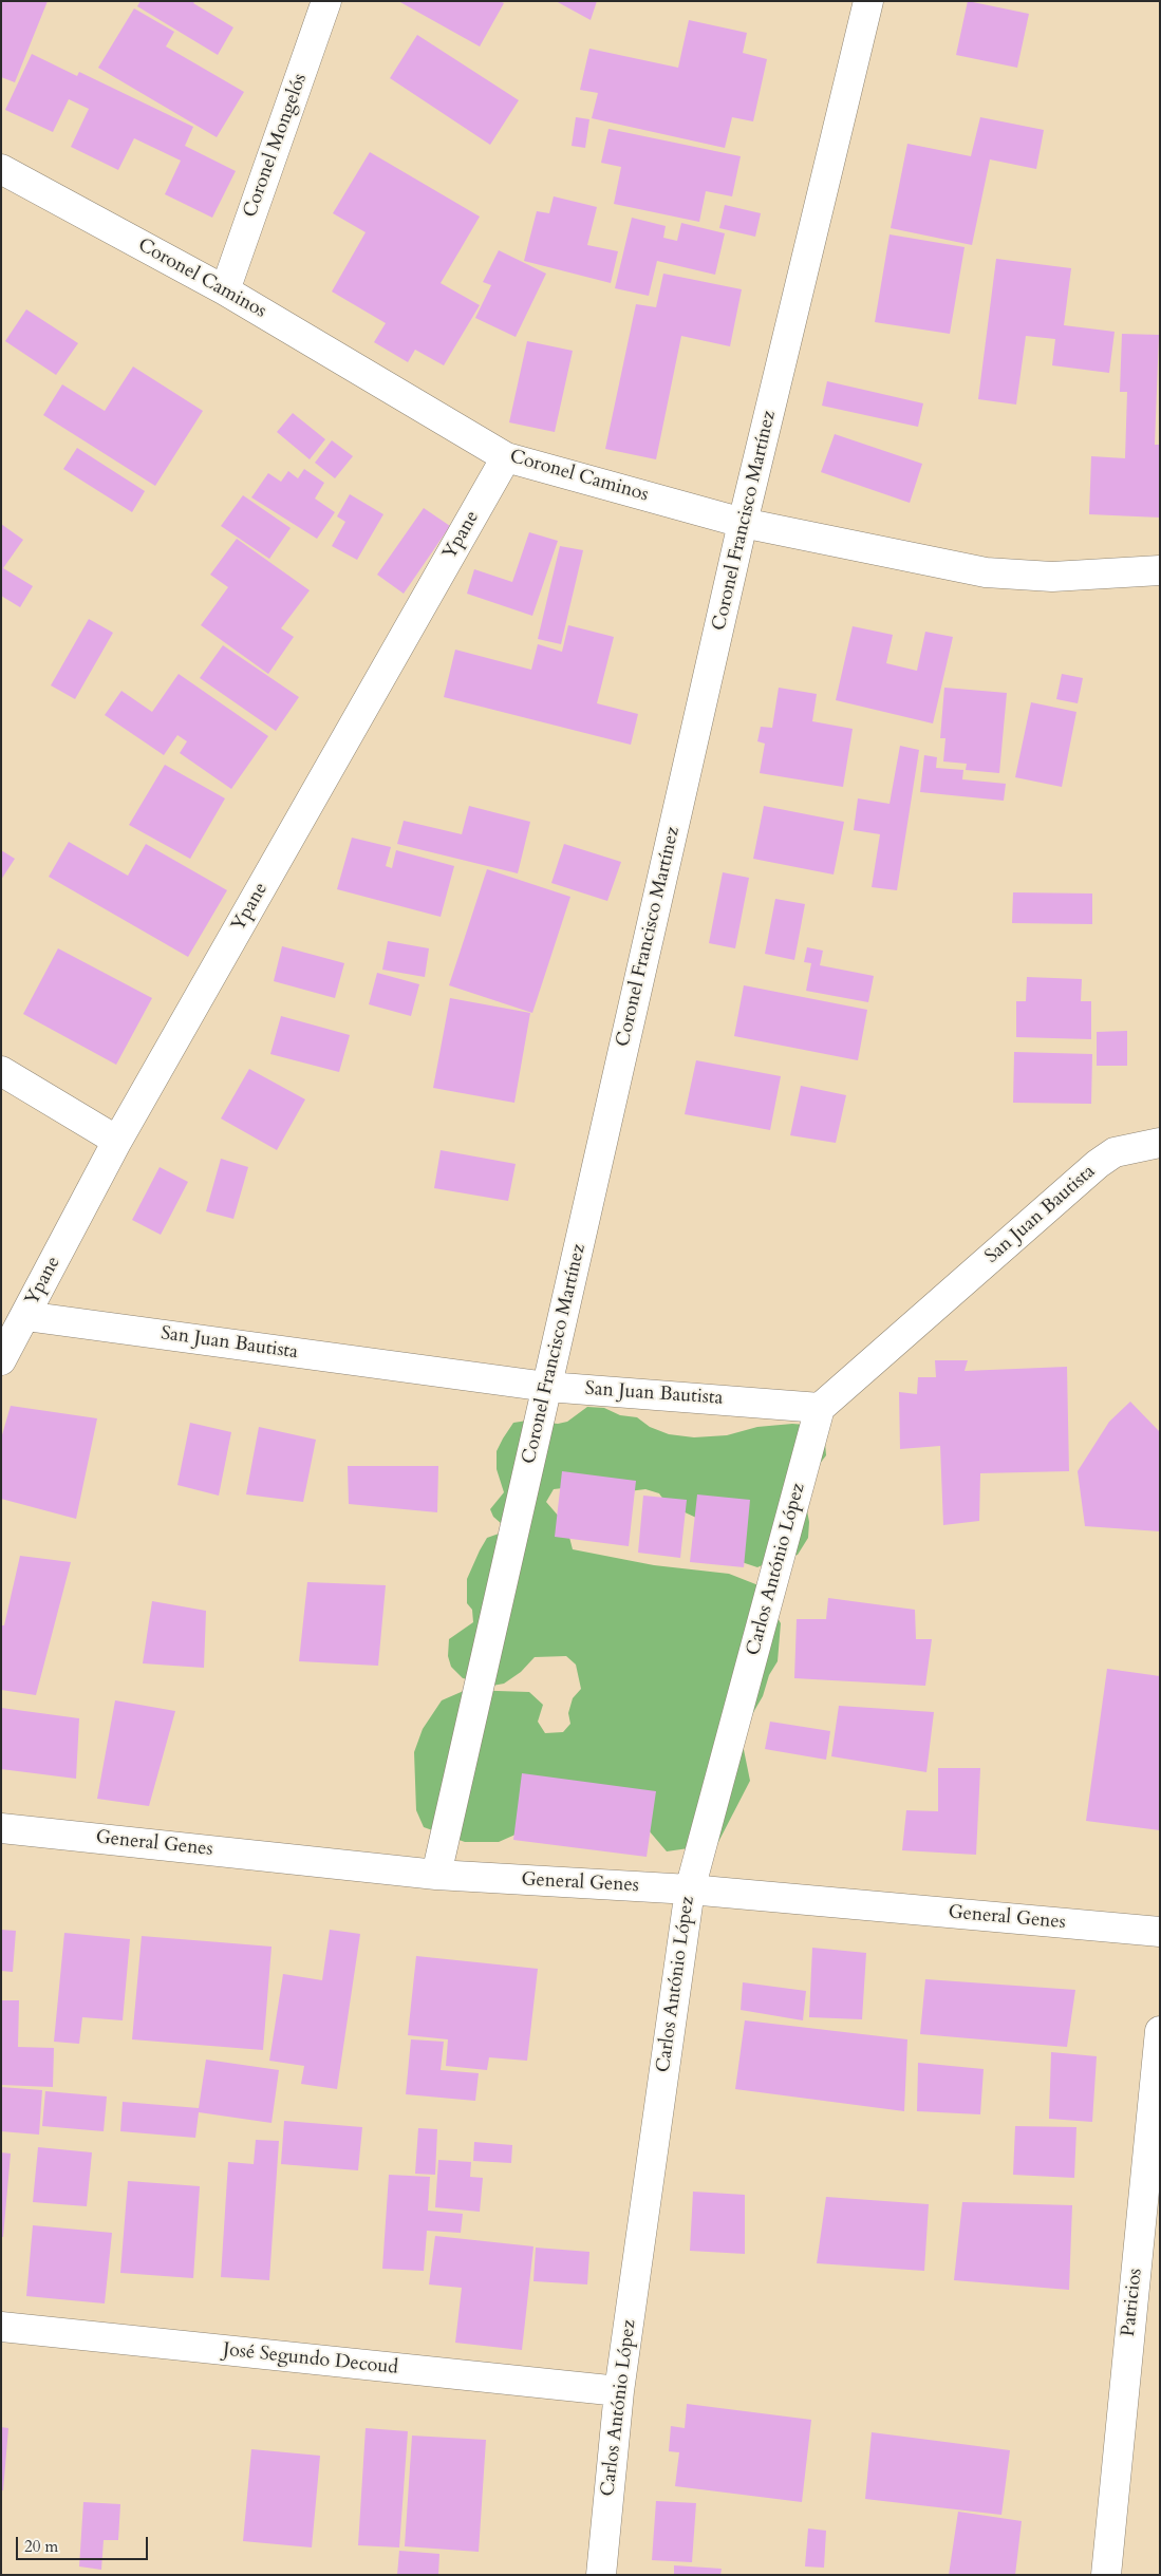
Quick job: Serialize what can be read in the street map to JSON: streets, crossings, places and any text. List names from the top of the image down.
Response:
{
  "streets": {
    "street": [
      "Coronel Mongelós",
      "Coronel Caminos",
      "Coronel Francisco Martínez",
      "Ypane",
      "San Juan Bautista",
      "Carlos António López",
      "General Genes",
      "Patricios",
      "José Segundo Decoud"
    ]
  },
  "crossings": [
    ["Coronel Mongelós", "Coronel Caminos"],
    ["Coronel Caminos", "Coronel Francisco Martínez"],
    ["Coronel Caminos", "Ypane"],
    ["Coronel Francisco Martínez", "San Juan Bautista"],
    ["Coronel Francisco Martínez", "General Genes"],
    ["Ypane", "San Juan Bautista"],
    ["San Juan Bautista", "Carlos António López"],
    ["Carlos António López", "General Genes"],
    ["Carlos António López", "José Segundo Decoud"]
  ],
  "scale_bar": "20 m"
}
